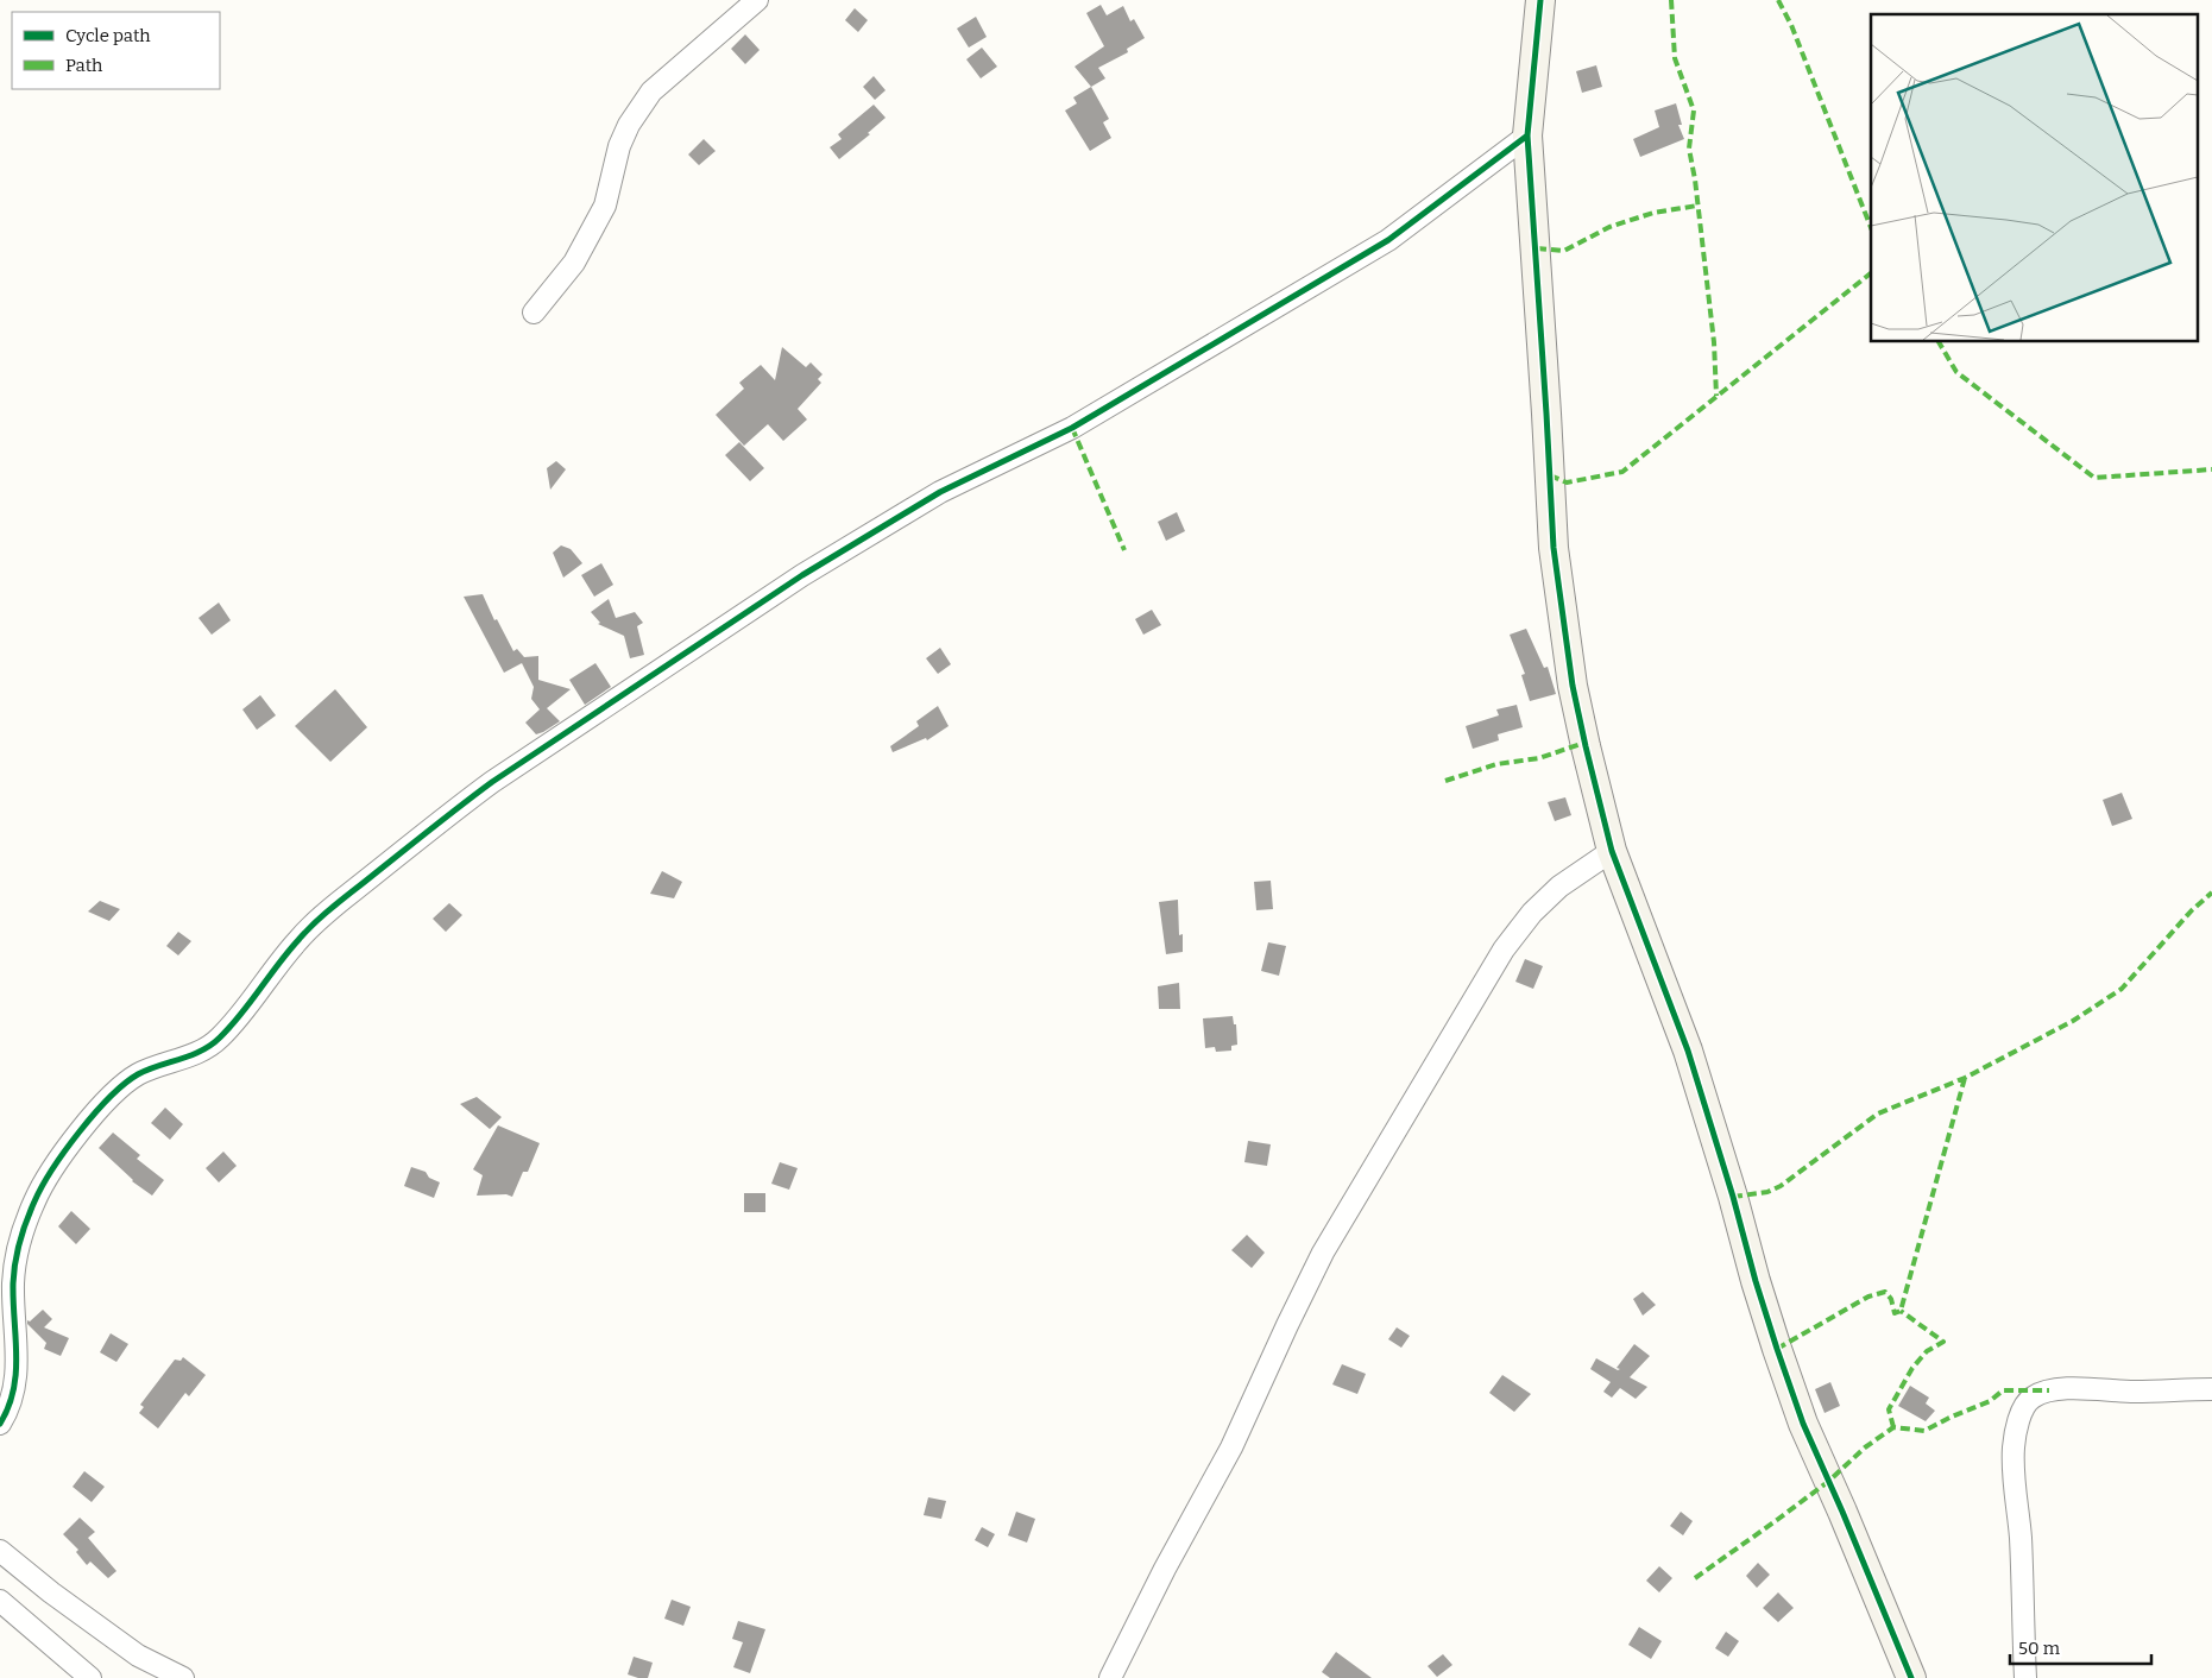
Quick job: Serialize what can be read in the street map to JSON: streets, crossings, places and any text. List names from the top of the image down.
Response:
{
  "legend": ["Cycle path", "Path"],
  "scale_bar": "50 m"
}
